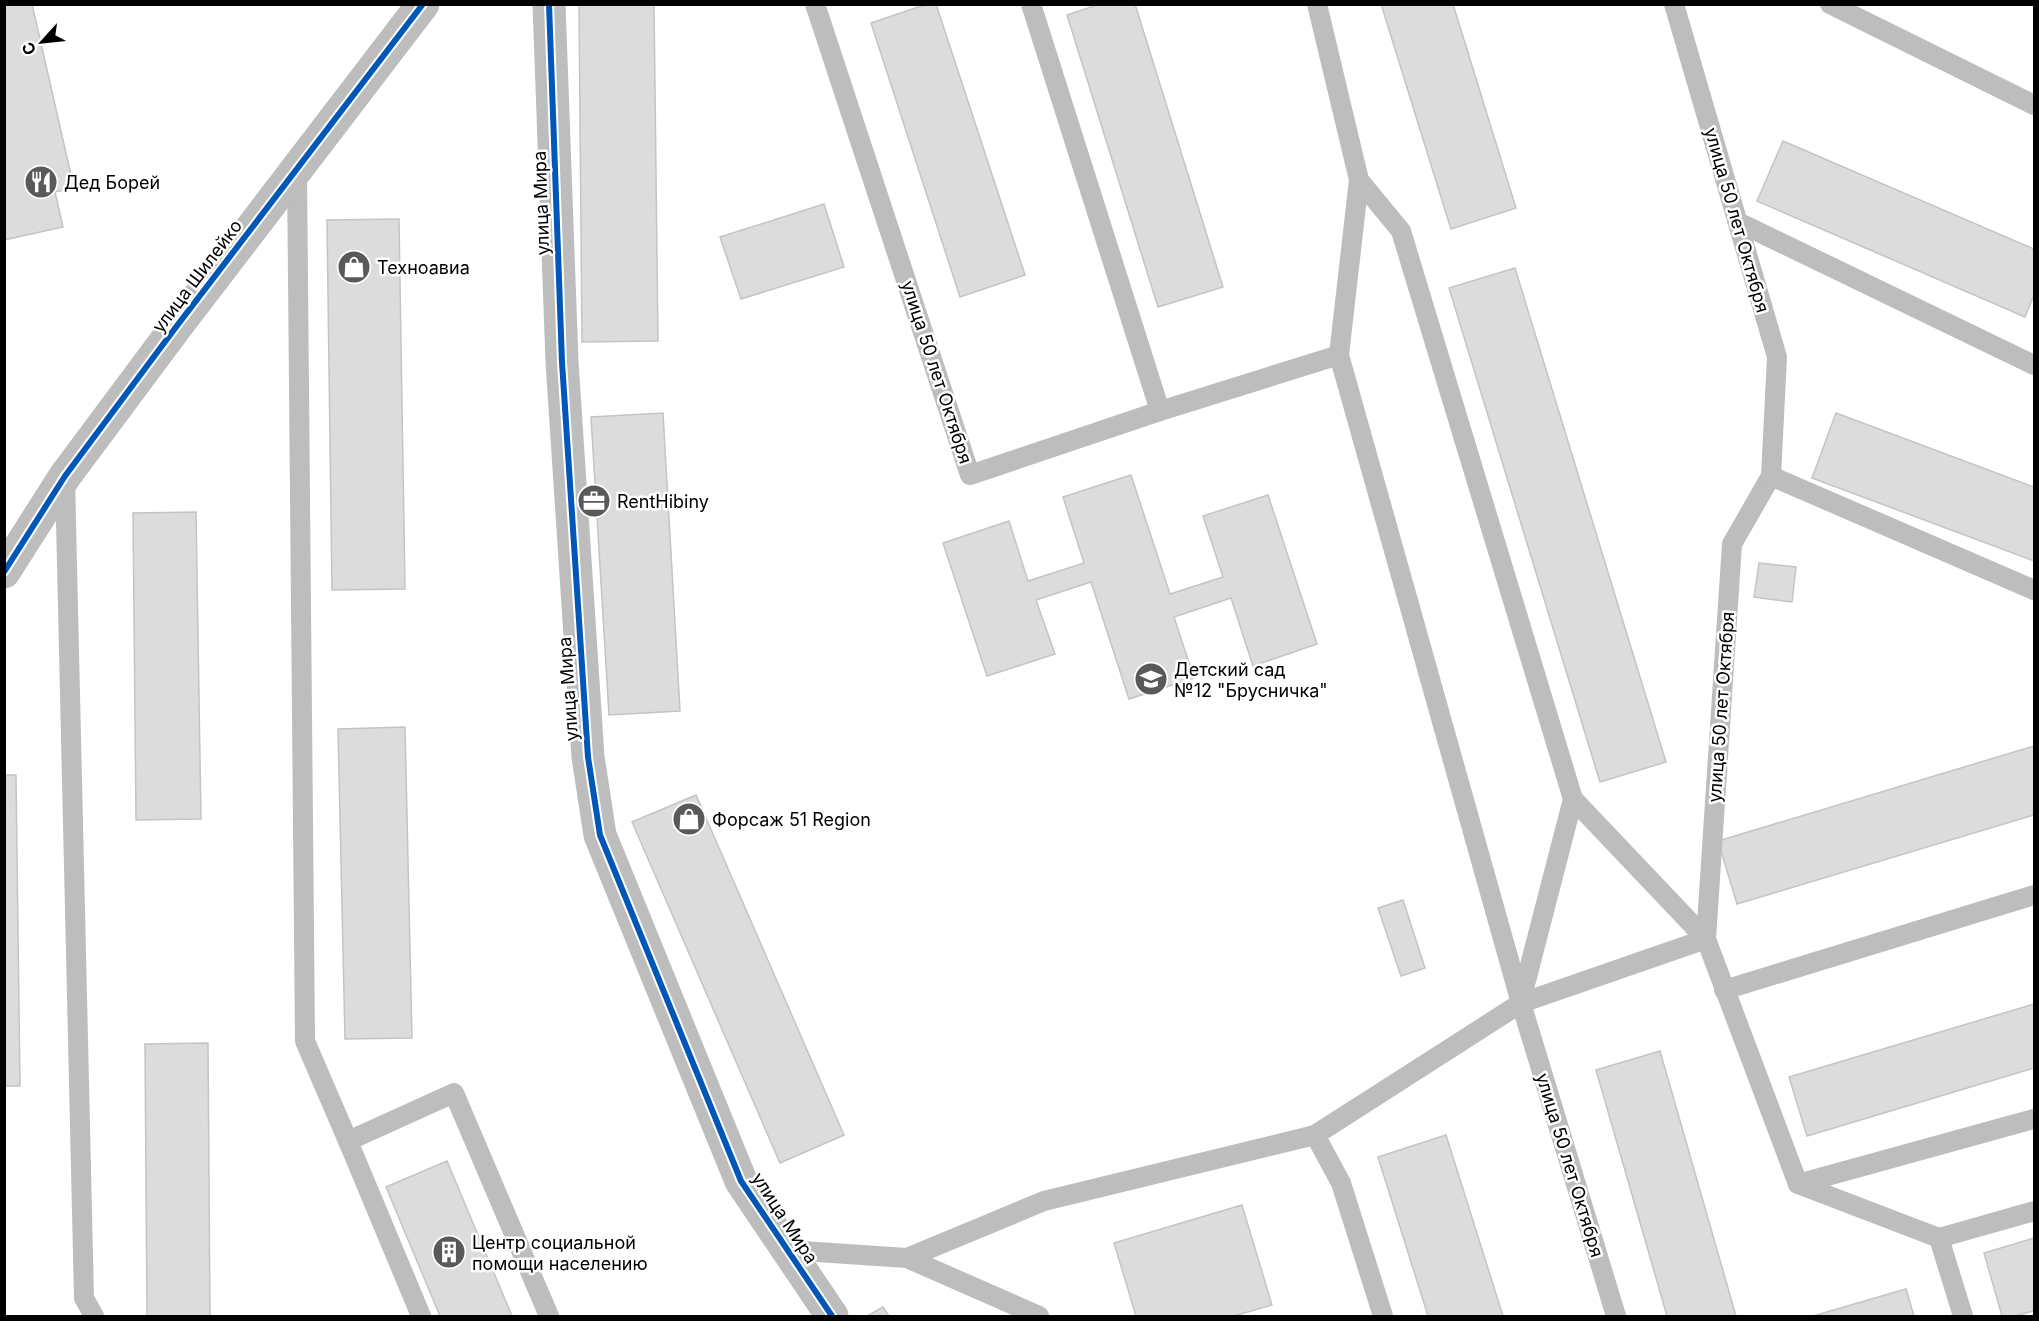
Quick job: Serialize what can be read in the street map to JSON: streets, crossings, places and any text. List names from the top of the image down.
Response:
{
  "streets": {
    "street": ["улица Мира", "улица Шилейко"],
    "lane": ["улица 50 лет Октября"]
  },
  "places": {
    "restaurant": ["Дед Борей"],
    "shop": ["Техноавиа", "Форсаж 51 Region"],
    "office": ["RentHibiny"],
    "school or university": ["Детский сад №12 \"Брусничка\""],
    "building": ["Центр социальной помощи населению"]
  },
  "north": "bottom left"
}
